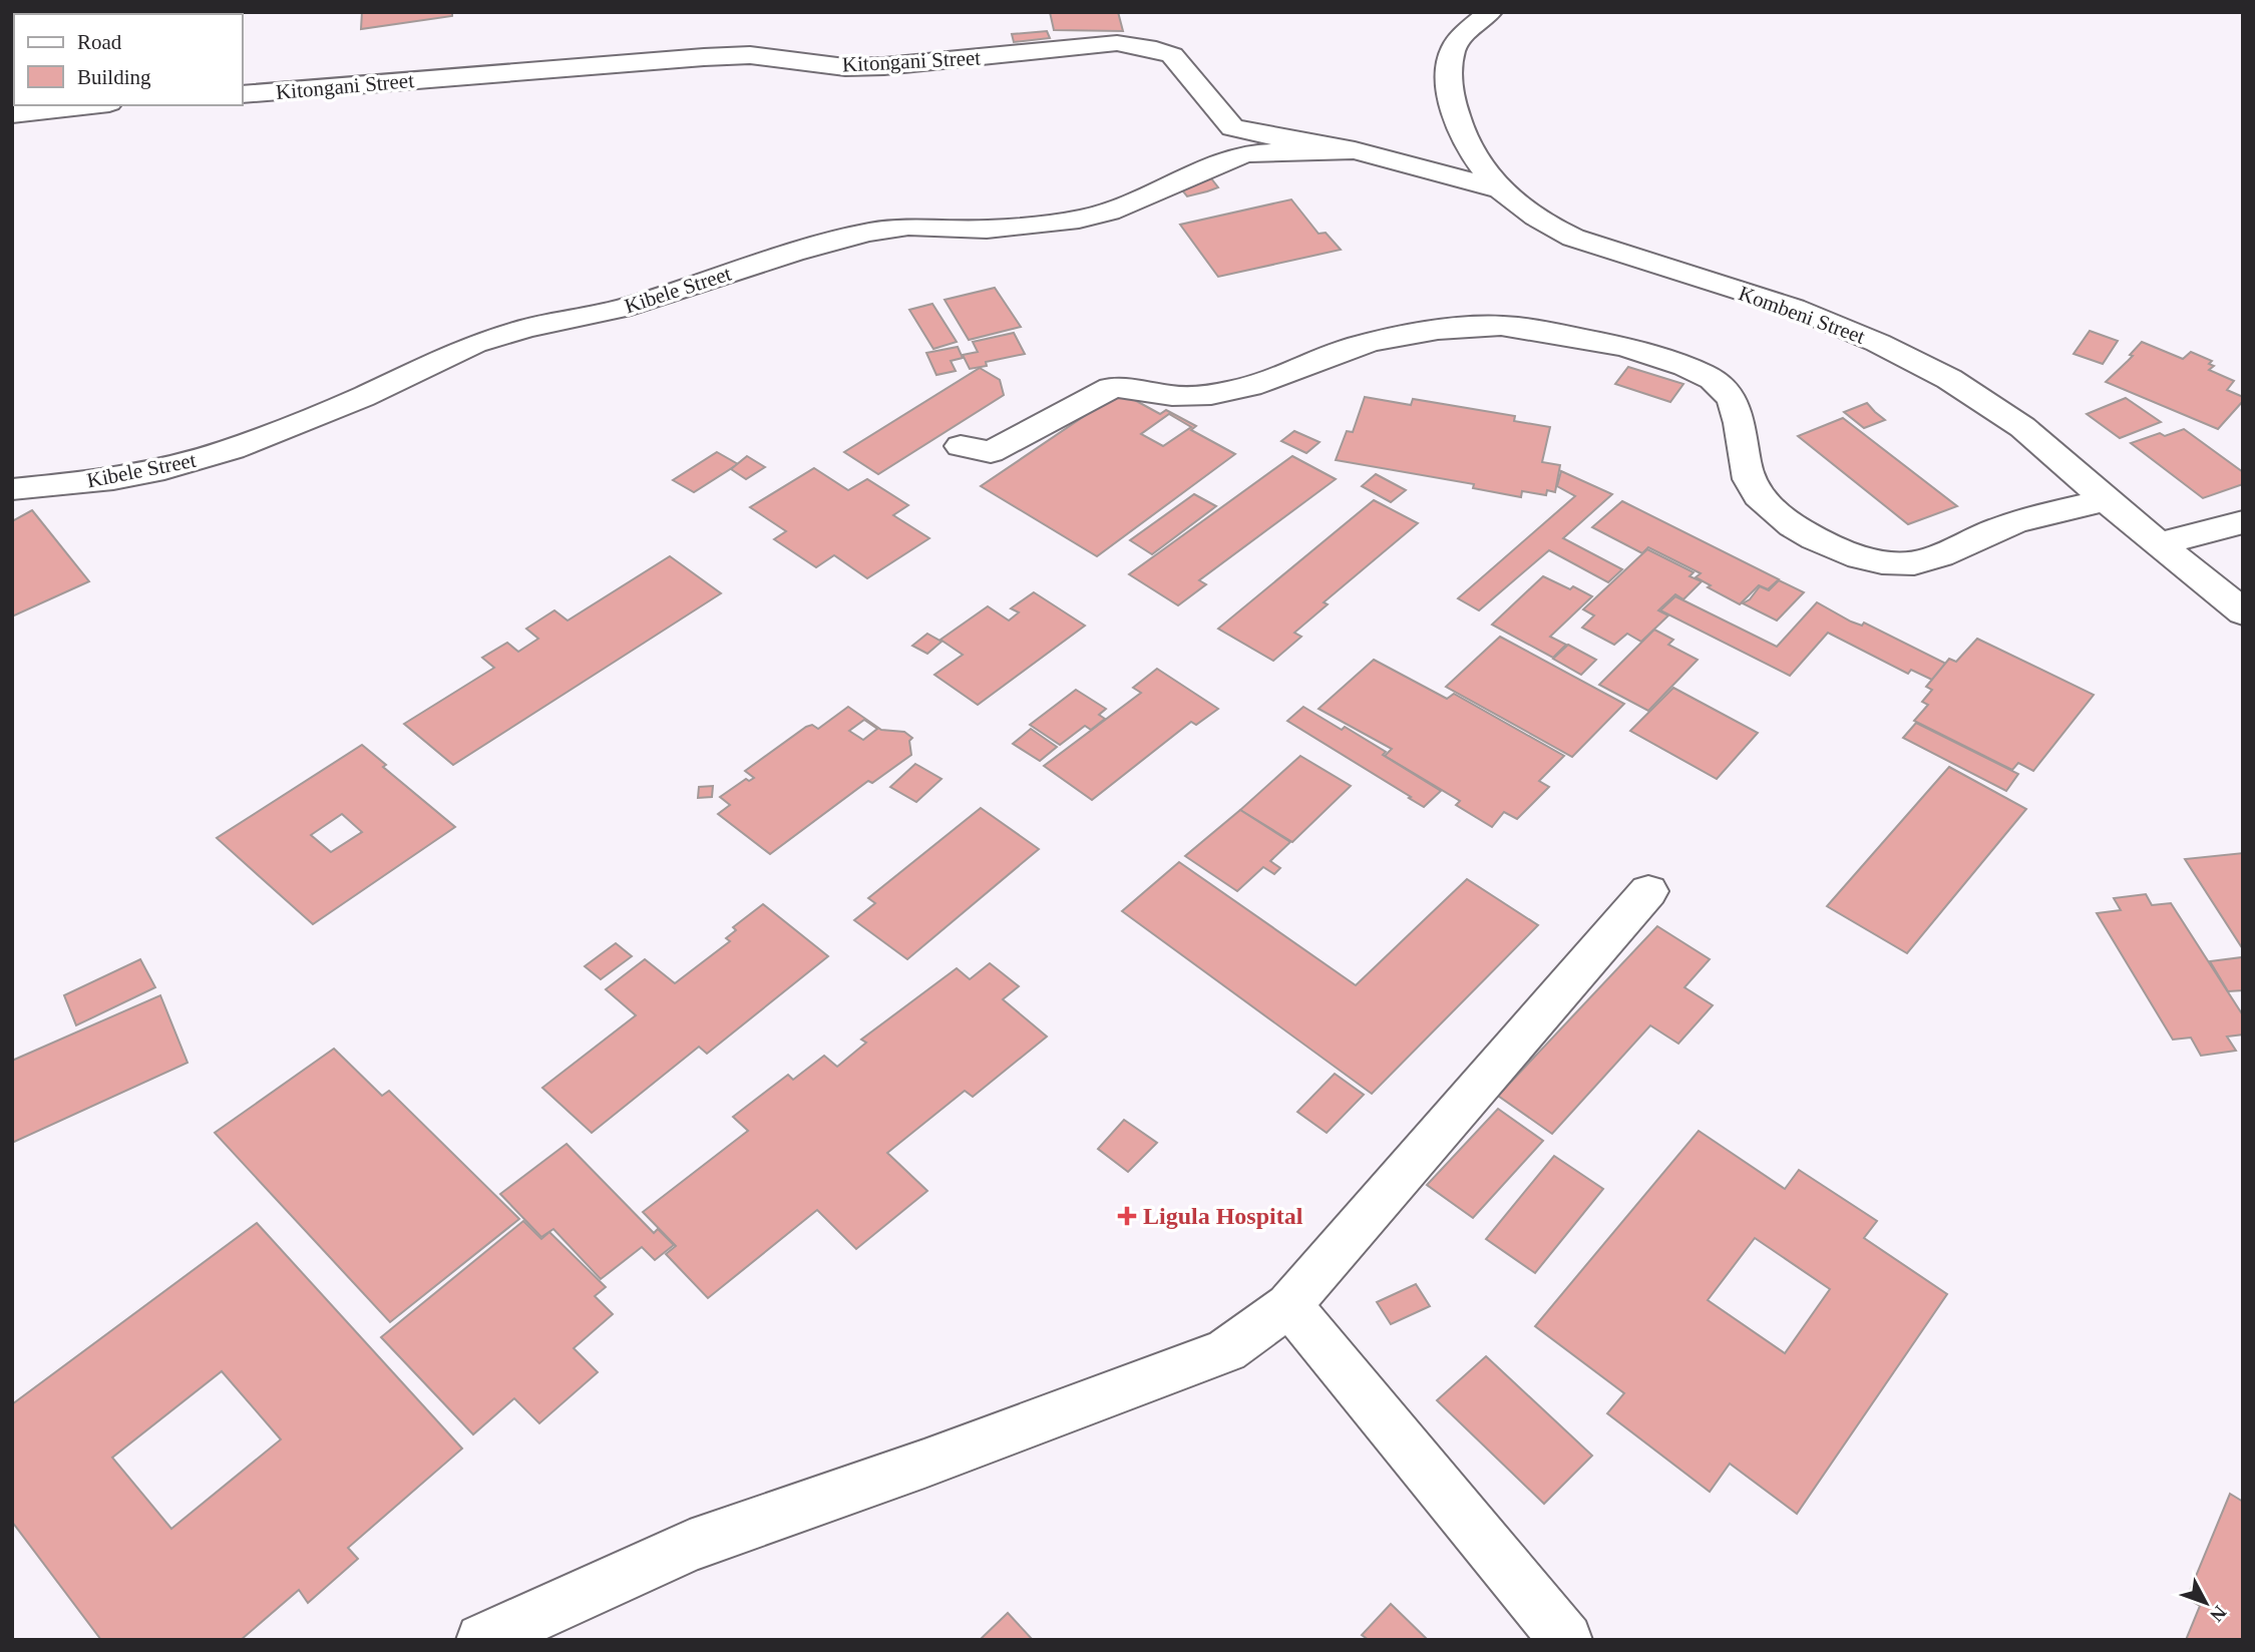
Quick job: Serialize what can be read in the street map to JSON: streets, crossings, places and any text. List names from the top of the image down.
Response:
{
  "streets": {
    "street": ["Kitongani Street", "Kibele Street", "Kombeni Street"]
  },
  "crossings": [
    ["Kitongani Street", "Kibele Street"],
    ["Kitongani Street", "Kombeni Street"]
  ],
  "places": {
    "health": ["Ligula Hospital"]
  },
  "legend": ["Road", "Building"],
  "north": "bottom right"
}
